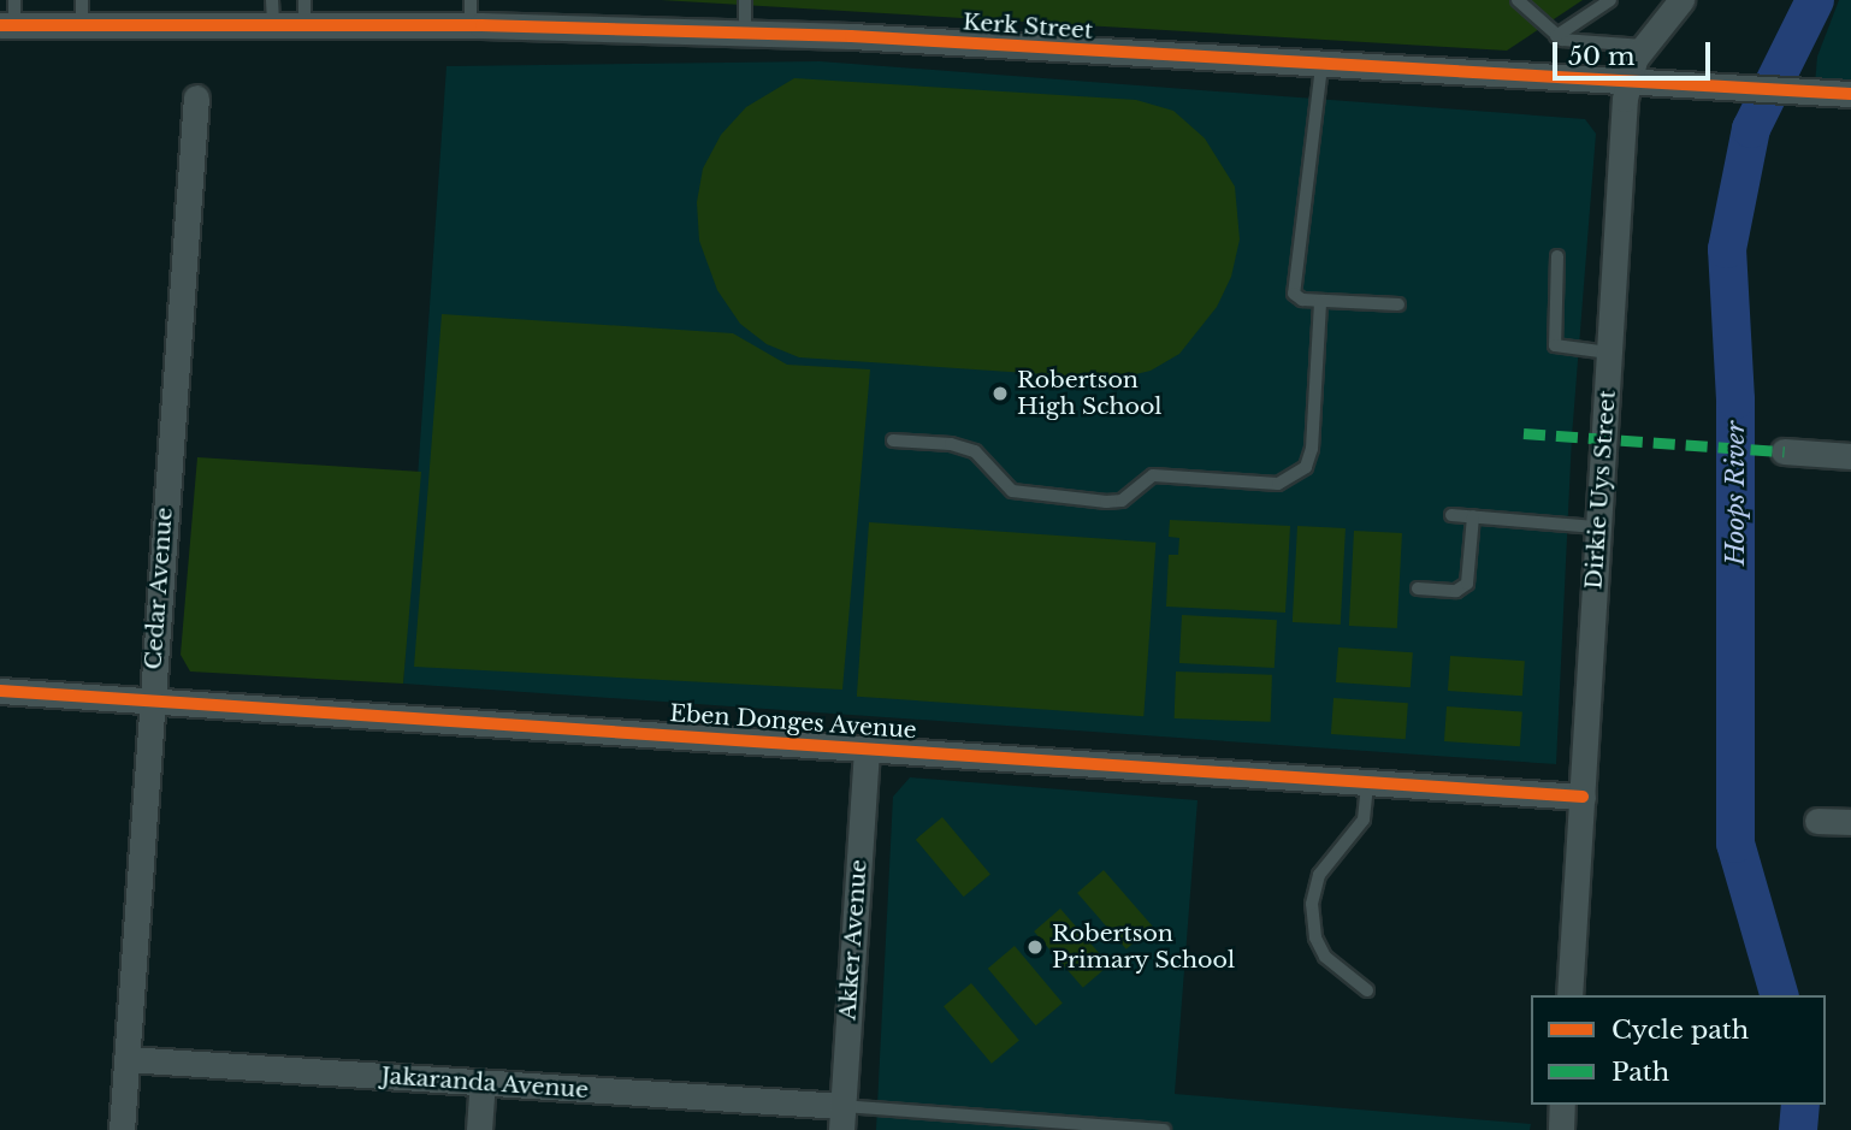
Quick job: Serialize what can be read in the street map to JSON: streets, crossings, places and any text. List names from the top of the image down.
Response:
{
  "streets": {
    "street": [
      "Kerk Street",
      "Dirkie Uys Street",
      "Cedar Avenue",
      "Eben Donges Avenue",
      "Akker Avenue",
      "Jakaranda Avenue"
    ]
  },
  "crossings": [
    ["Kerk Street", "Dirkie Uys Street"],
    ["Dirkie Uys Street", "Eben Donges Avenue"],
    ["Cedar Avenue", "Eben Donges Avenue"],
    ["Cedar Avenue", "Jakaranda Avenue"],
    ["Eben Donges Avenue", "Akker Avenue"],
    ["Akker Avenue", "Jakaranda Avenue"]
  ],
  "water": ["Hoops River"],
  "places": ["Robertson High School", "Robertson Primary School"],
  "legend": ["Cycle path", "Path"],
  "scale_bar": "50 m"
}
